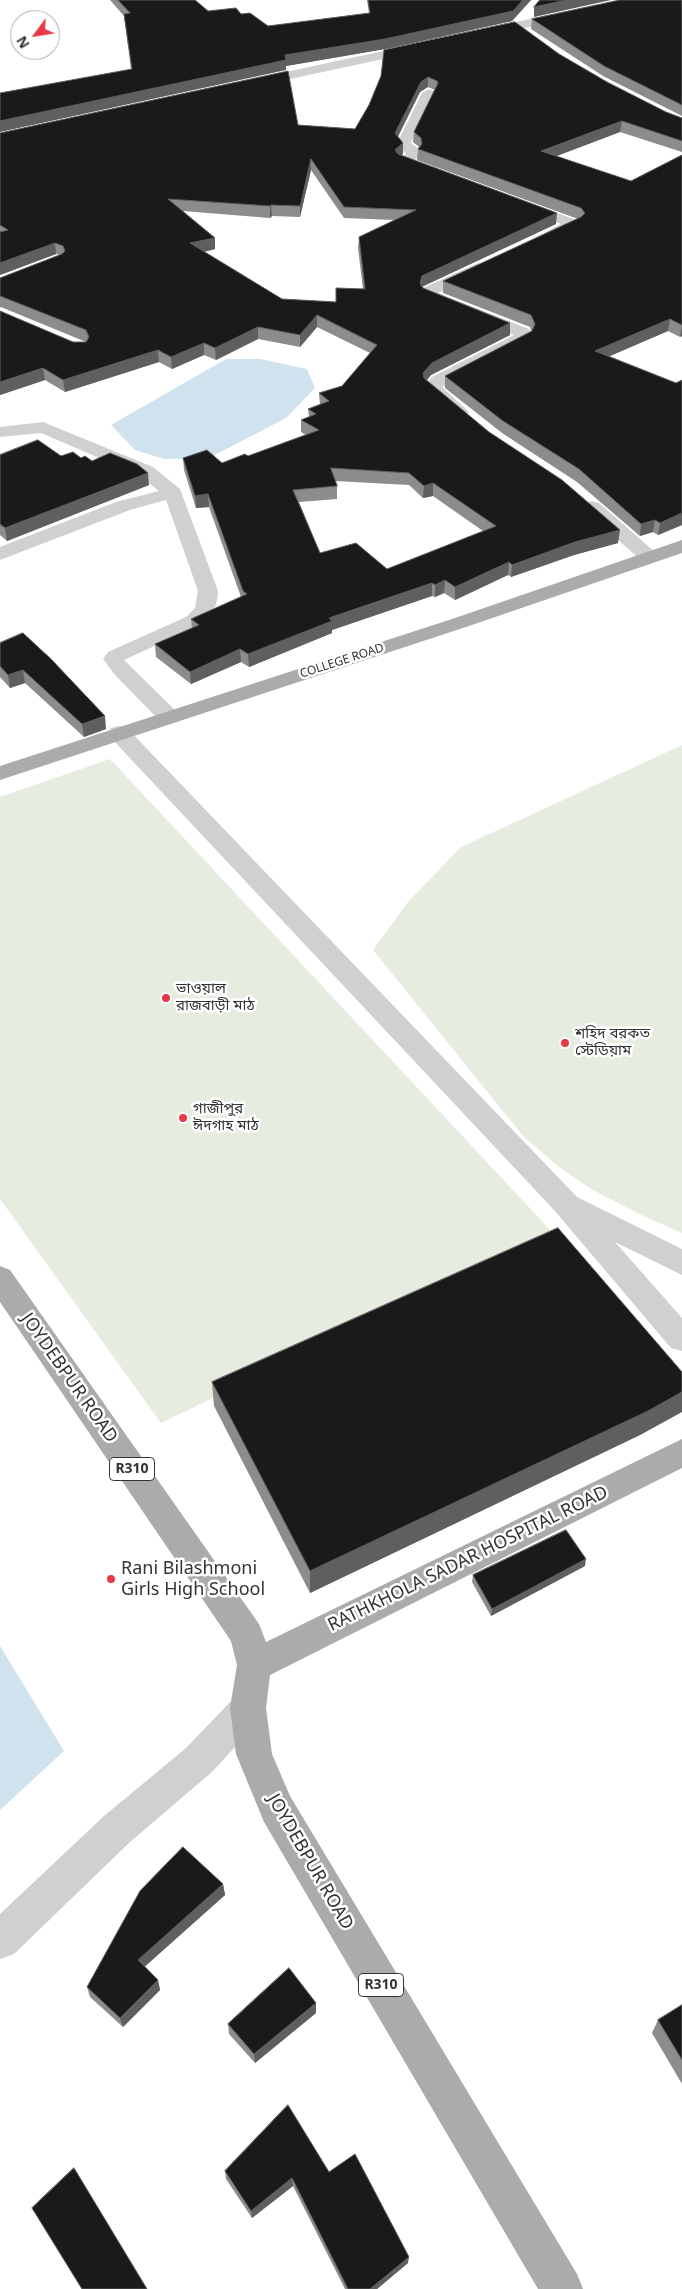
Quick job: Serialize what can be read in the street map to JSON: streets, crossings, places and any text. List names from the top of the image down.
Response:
{
  "streets": {
    "main road": [
      "COLLEGE ROAD",
      "JOYDEBPUR ROAD",
      "R310",
      "RATHKHOLA SADAR HOSPITAL ROAD"
    ]
  },
  "crossings": [
    ["JOYDEBPUR ROAD", "RATHKHOLA SADAR HOSPITAL ROAD"]
  ],
  "places": [
    "ভাওয়াল রাজবাড়ী মাঠ",
    "শহিদ বরকত স্টেডিয়াম",
    "গাজীপুর ঈদগাহ মাঠ",
    "Rani Bilashmoni Girls High School"
  ],
  "north": "bottom left"
}
